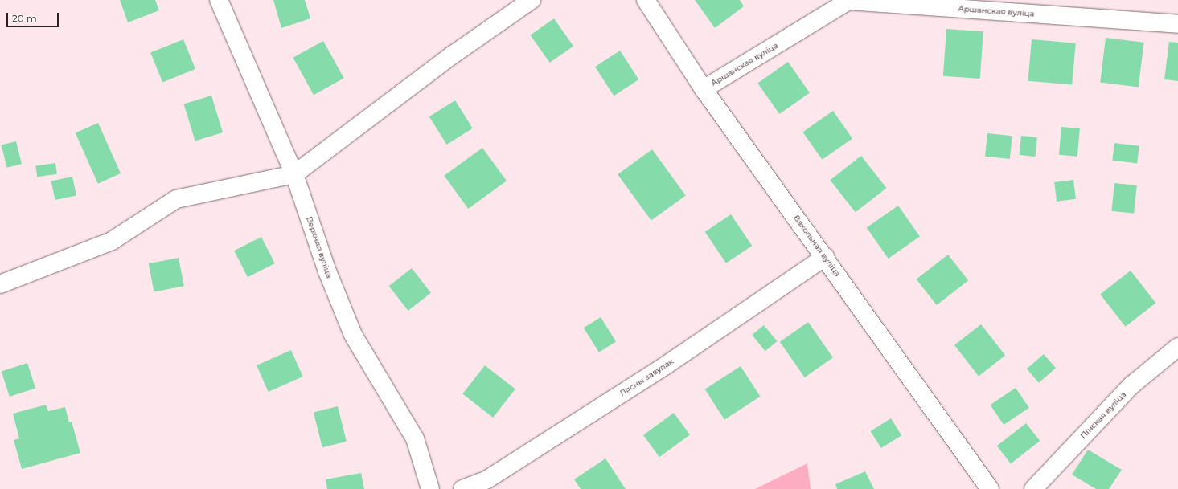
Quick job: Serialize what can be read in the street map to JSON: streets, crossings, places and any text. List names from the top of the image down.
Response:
{
  "streets": {
    "street": [
      "Аршанская вуліца",
      "Вакольная вуліца",
      "Верхняя вуліца",
      "Лясны завулак",
      "Пінская вуліца"
    ]
  },
  "crossings": [
    ["Аршанская вуліца", "Вакольная вуліца"],
    ["Вакольная вуліца", "Лясны завулак"]
  ],
  "scale_bar": "20 m"
}
